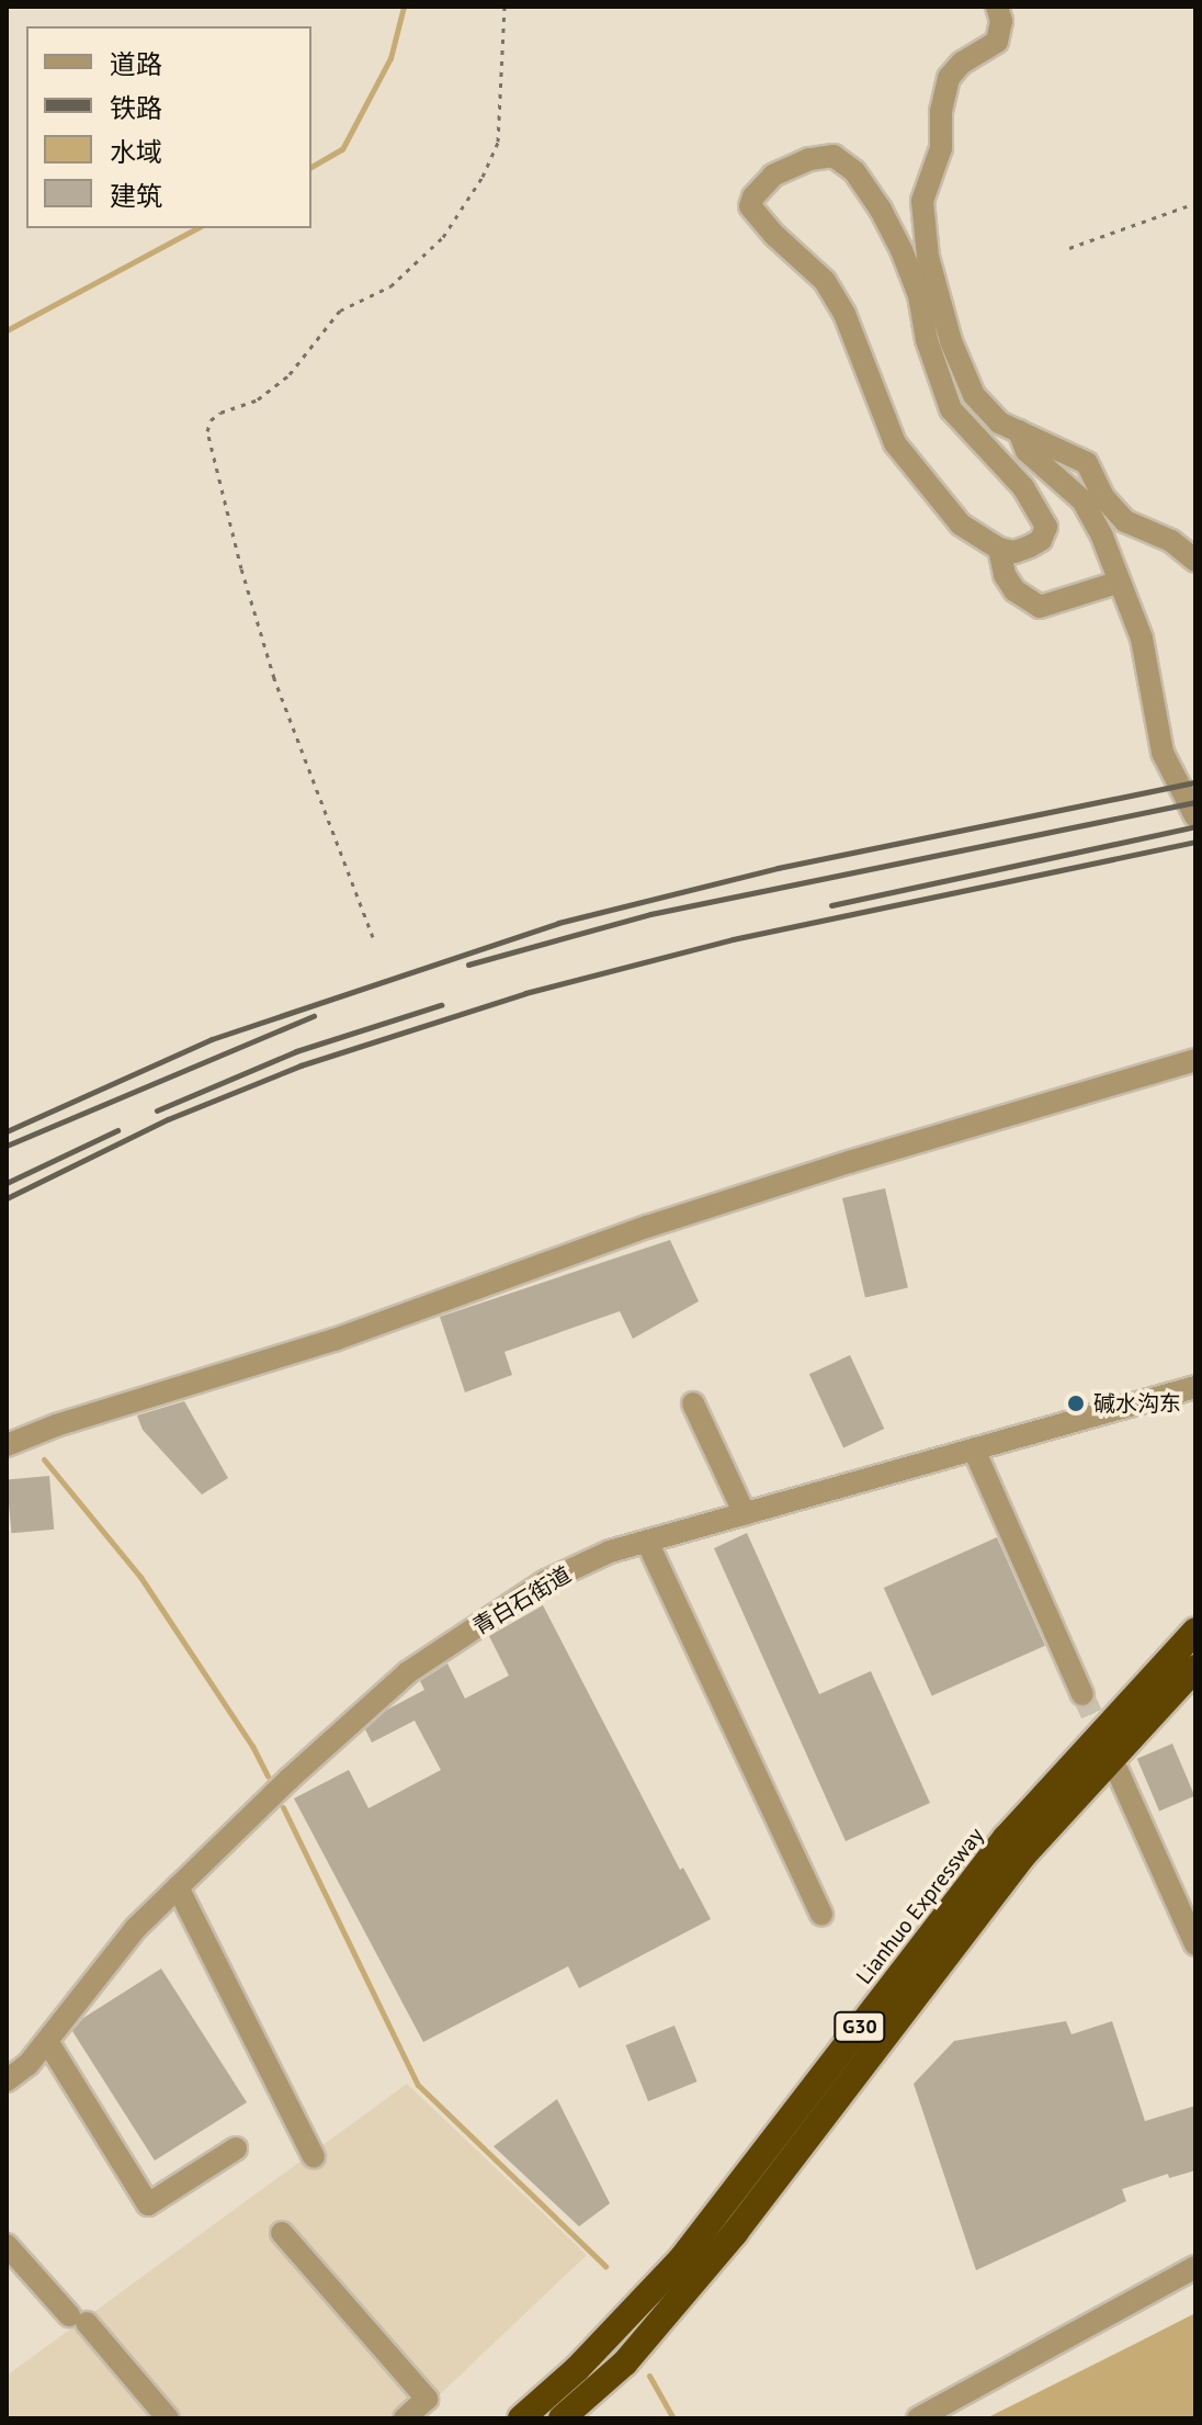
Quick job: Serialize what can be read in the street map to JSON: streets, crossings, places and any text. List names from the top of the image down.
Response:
{
  "streets": {
    "highway": ["Lianhuo Expressway", "G30"],
    "street": ["青白石街道"]
  },
  "places": ["碱水沟东"],
  "legend": [
    "道路",
    "铁路",
    "水域",
    "建筑"
  ]
}
